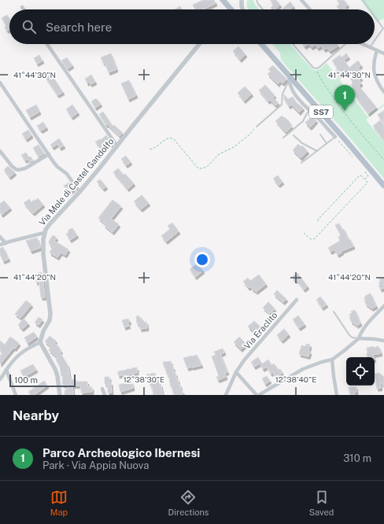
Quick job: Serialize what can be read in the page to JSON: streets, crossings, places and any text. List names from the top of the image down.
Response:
{
  "streets": {
    "main road": ["SS7"],
    "street": ["Via Mole di Castel Gandolfo", "Via Eraclito"]
  },
  "scale_bar": "100 m",
  "page": {
    "search": "Search here",
    "pins": "1",
    "scale": "100 m",
    "heading": "Nearby",
    "list": [
      {
        "mark": "1",
        "name": "Parco Archeologico Ibernesi",
        "note": "Park · Via Appia Nuova",
        "value": "310 m"
      }
    ],
    "nav": ["Map", "Directions", "Saved"]
  },
  "coordinates": [
    "41°44'30\"N",
    "41°44'20\"N",
    "12°38'30\"E",
    "12°38'40\"E"
  ]
}
